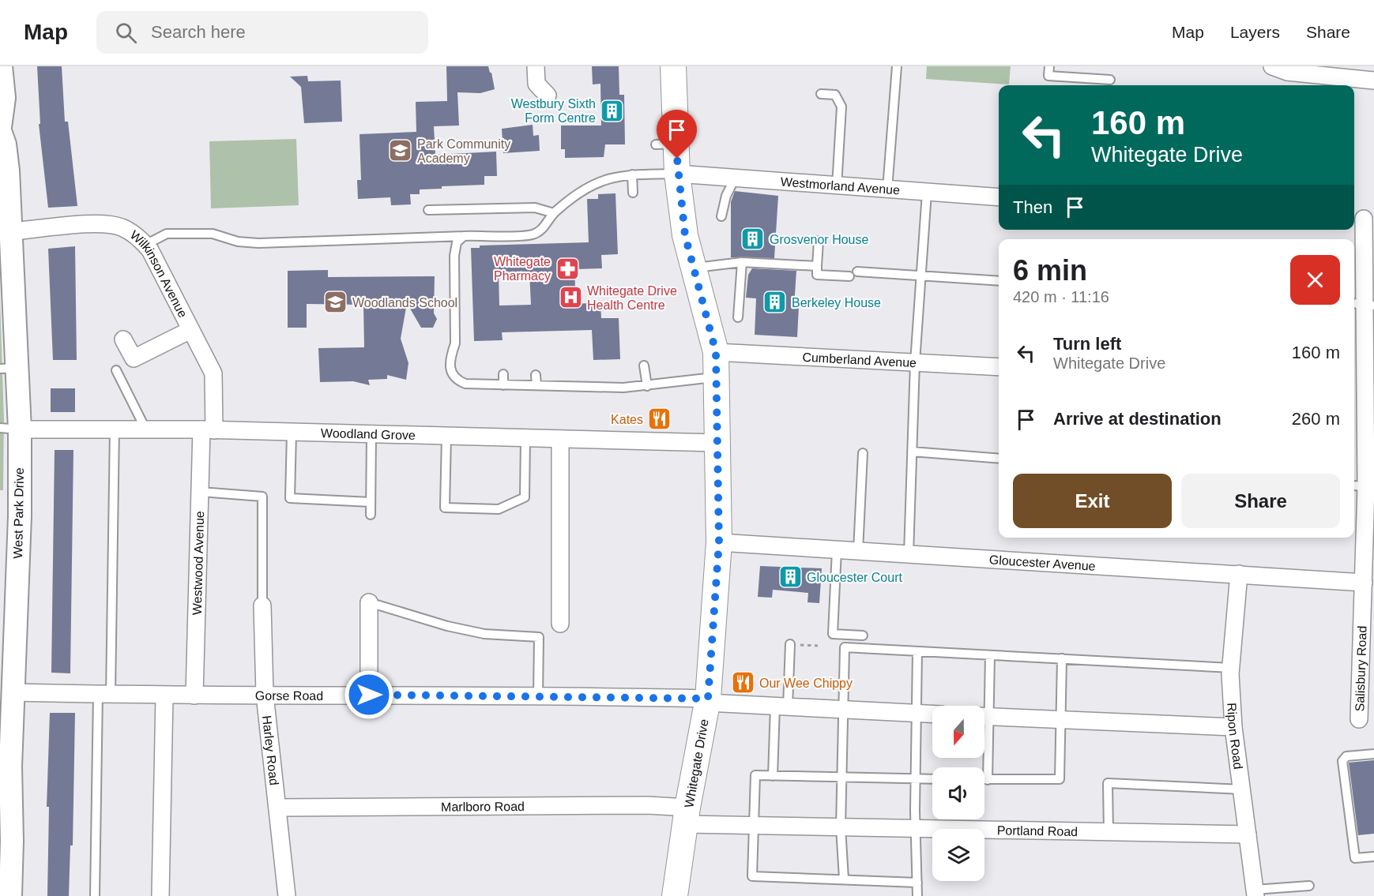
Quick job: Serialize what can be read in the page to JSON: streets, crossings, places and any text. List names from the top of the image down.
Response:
{
  "streets": {
    "main road": ["Whitegate Drive"],
    "street": [
      "Westmorland Avenue",
      "Wilkinson Avenue",
      "Cumberland Avenue",
      "Woodland Grove",
      "West Park Drive",
      "Gloucester Avenue",
      "Westwood Avenue",
      "Salisbury Road",
      "Gorse Road",
      "Ripon Road",
      "Harley Road",
      "Marlboro Road",
      "Portland Road"
    ]
  },
  "crossings": [
    ["Westmorland Avenue", "Whitegate Drive"],
    ["Wilkinson Avenue", "Woodland Grove"],
    ["Wilkinson Avenue", "West Park Drive"],
    ["Wilkinson Avenue", "Westwood Avenue"],
    ["Cumberland Avenue", "Whitegate Drive"],
    ["Woodland Grove", "West Park Drive"],
    ["Woodland Grove", "Westwood Avenue"],
    ["Woodland Grove", "Whitegate Drive"],
    ["West Park Drive", "Gorse Road"],
    ["Gloucester Avenue", "Salisbury Road"],
    ["Gloucester Avenue", "Ripon Road"],
    ["Gloucester Avenue", "Whitegate Drive"],
    ["Westwood Avenue", "Gorse Road"],
    ["Gorse Road", "Harley Road"],
    ["Gorse Road", "Whitegate Drive"],
    ["Ripon Road", "Portland Road"],
    ["Harley Road", "Marlboro Road"],
    ["Whitegate Drive", "Marlboro Road"],
    ["Whitegate Drive", "Portland Road"],
    ["Marlboro Road", "Portland Road"]
  ],
  "places": {
    "building": [
      "Westbury Sixth Form Centre",
      "Grosvenor House",
      "Berkeley House",
      "Gloucester Court"
    ],
    "school or university": ["Park Community Academy", "Woodlands School"],
    "pharmacy": ["Whitegate Pharmacy"],
    "hospital": ["Whitegate Drive Health Centre"],
    "restaurant": ["Kates", "Our Wee Chippy"]
  },
  "north": "bottom",
  "page": {
    "header": "Map",
    "search": "Search here",
    "nav": ["Map", "Layers", "Share"],
    "turn": ["160 m", "Whitegate Drive"],
    "then": "Then",
    "heading": ["6 min", "420 m · 11:16"],
    "list": [
      {
        "name": "Turn left",
        "note": "Whitegate Drive",
        "value": "160 m"
      },
      {
        "name": "Arrive at destination",
        "value": "260 m"
      }
    ],
    "buttons": ["Exit", "Share"]
  }
}
